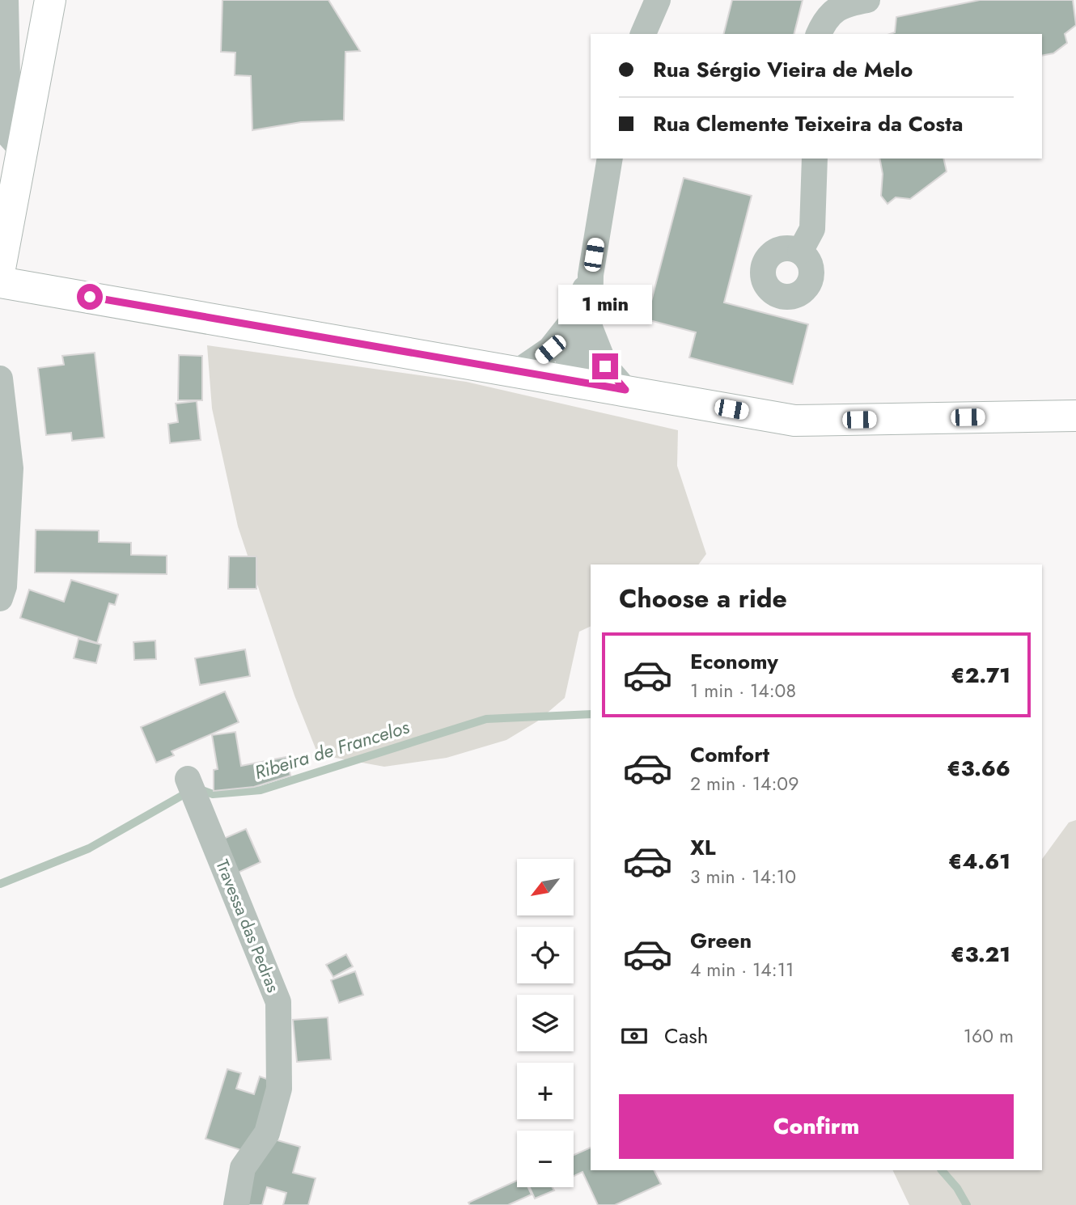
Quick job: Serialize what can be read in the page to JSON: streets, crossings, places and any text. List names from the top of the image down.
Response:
{
  "streets": {
    "street": ["Travessa das Pedras"]
  },
  "water": ["Ribeira de Francelos"],
  "north": "bottom left",
  "page": {
    "banner": ["Rua Sérgio Vieira de Melo", "Rua Clemente Teixeira da Costa"],
    "bubble": "1 min",
    "heading": "Choose a ride",
    "list": [
      {
        "name": "Economy",
        "note": "1 min · 14:08",
        "value": "€2.71"
      },
      {
        "name": "Comfort",
        "note": "2 min · 14:09",
        "value": "€3.66"
      },
      {
        "name": "XL",
        "note": "3 min · 14:10",
        "value": "€4.61"
      },
      {
        "name": "Green",
        "note": "4 min · 14:11",
        "value": "€3.21"
      }
    ],
    "map_buttons": ["+", "−"],
    "pay": ["Cash", "160 m"],
    "buttons": "Confirm"
  }
}
